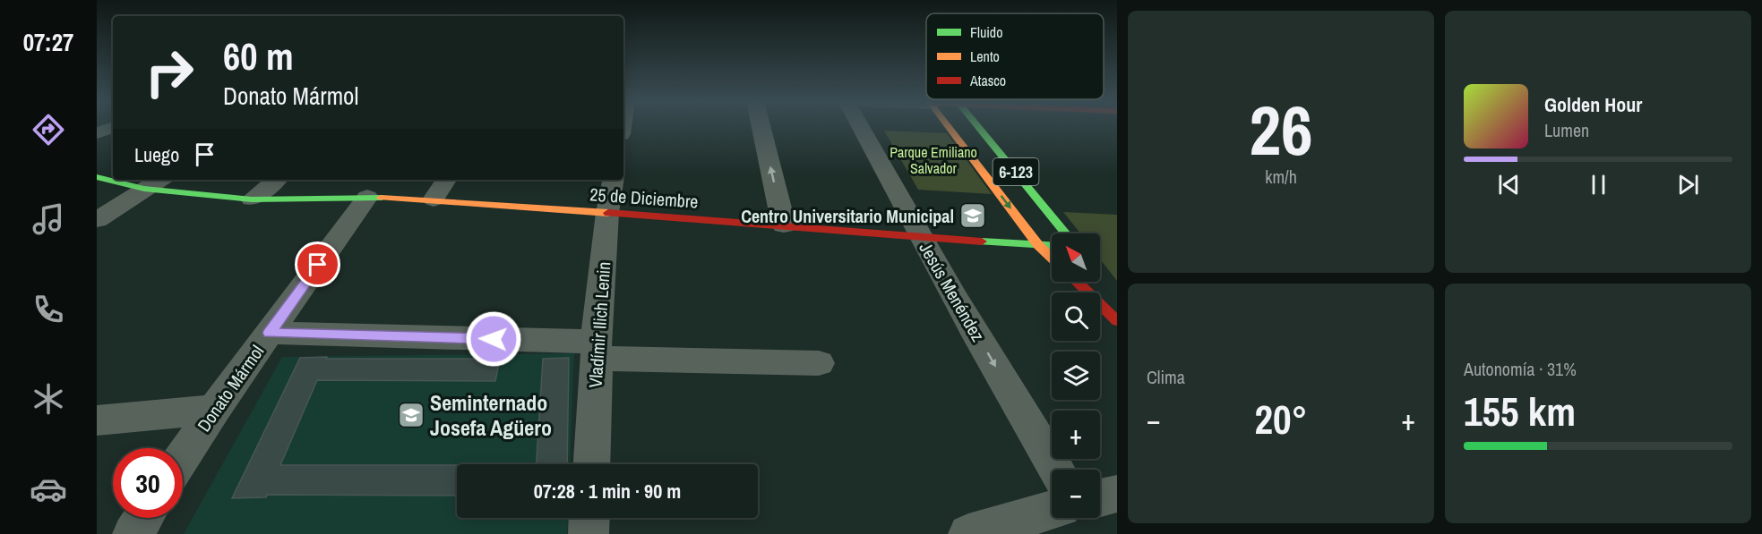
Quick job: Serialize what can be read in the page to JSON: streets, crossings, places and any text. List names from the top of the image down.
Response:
{
  "streets": {
    "street": [
      "6-123",
      "25 de Diciembre",
      "Jesús Menéndez",
      "Vladímir Ilich Lenin",
      "Donato Mármol"
    ]
  },
  "crossings": [
    ["6-123", "25 de Diciembre"],
    ["25 de Diciembre", "Jesús Menéndez"],
    ["25 de Diciembre", "Vladímir Ilich Lenin"],
    ["25 de Diciembre", "Donato Mármol"]
  ],
  "parks": ["Parque Emiliano Salvador"],
  "places": {
    "school or university": ["Centro Universitario Municipal", "Seminternado Josefa Agüero"]
  },
  "legend": ["Fluido", "Lento", "Atasco"],
  "north": "top left",
  "page": {
    "tabs": "07:27",
    "tile": [
      ["26", "km/h"],
      "Clima",
      ["Autonomía · 31%", "155 km"]
    ],
    "turn": ["60 m", "Donato Mármol"],
    "song": ["Golden Hour", "Lumen"],
    "then": "Luego",
    "map_buttons": ["+", "−"],
    "heat": ["−", "20°", "+"],
    "limit": "30",
    "trip": "07:28 · 1 min · 90 m"
  }
}
